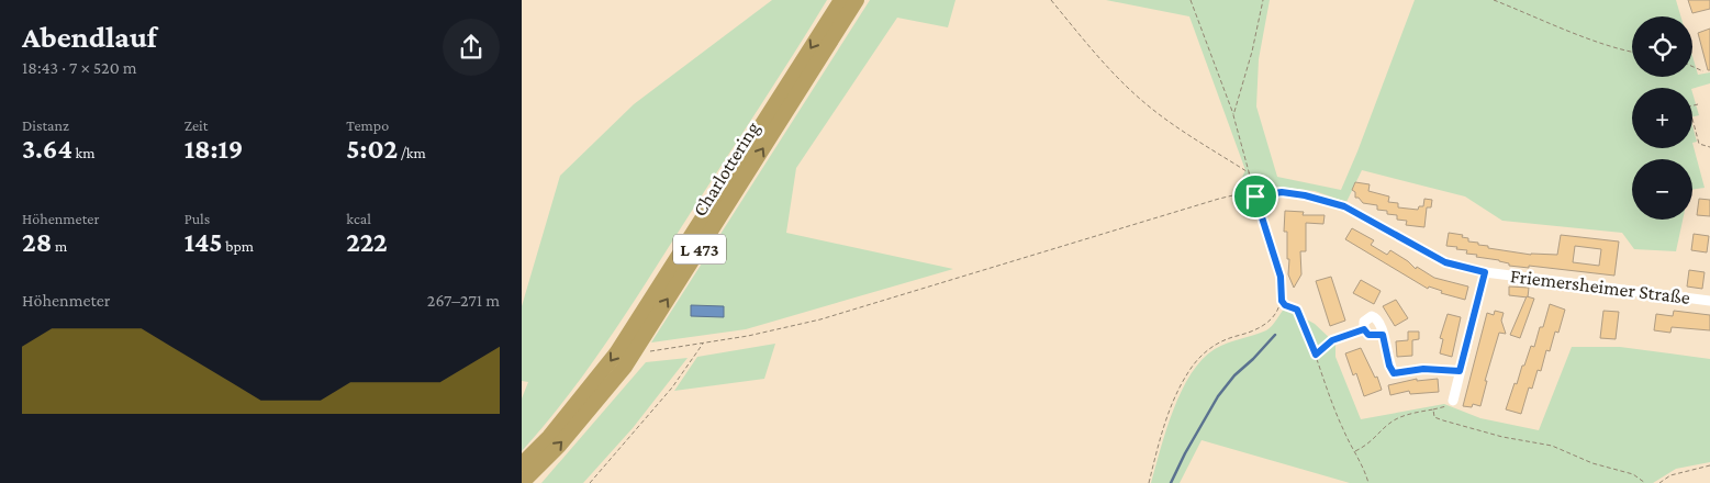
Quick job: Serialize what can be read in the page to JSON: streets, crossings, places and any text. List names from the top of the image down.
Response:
{
  "streets": {
    "highway": ["Charlottering", "L 473"],
    "street": ["Friemersheimer Straße"]
  },
  "page": {
    "heading": ["Abendlauf", "18:43 · 7 × 520 m"],
    "map_buttons": ["+", "−"],
    "stats": [
      ["Distanz", "3.64 km"],
      ["Zeit", "18:19"],
      ["Tempo", "5:02 /km"],
      ["Höhenmeter", "28 m"],
      ["Puls", "145 bpm"],
      ["kcal", "222"]
    ],
    "chart": ["Höhenmeter", "267–271 m"]
  }
}
